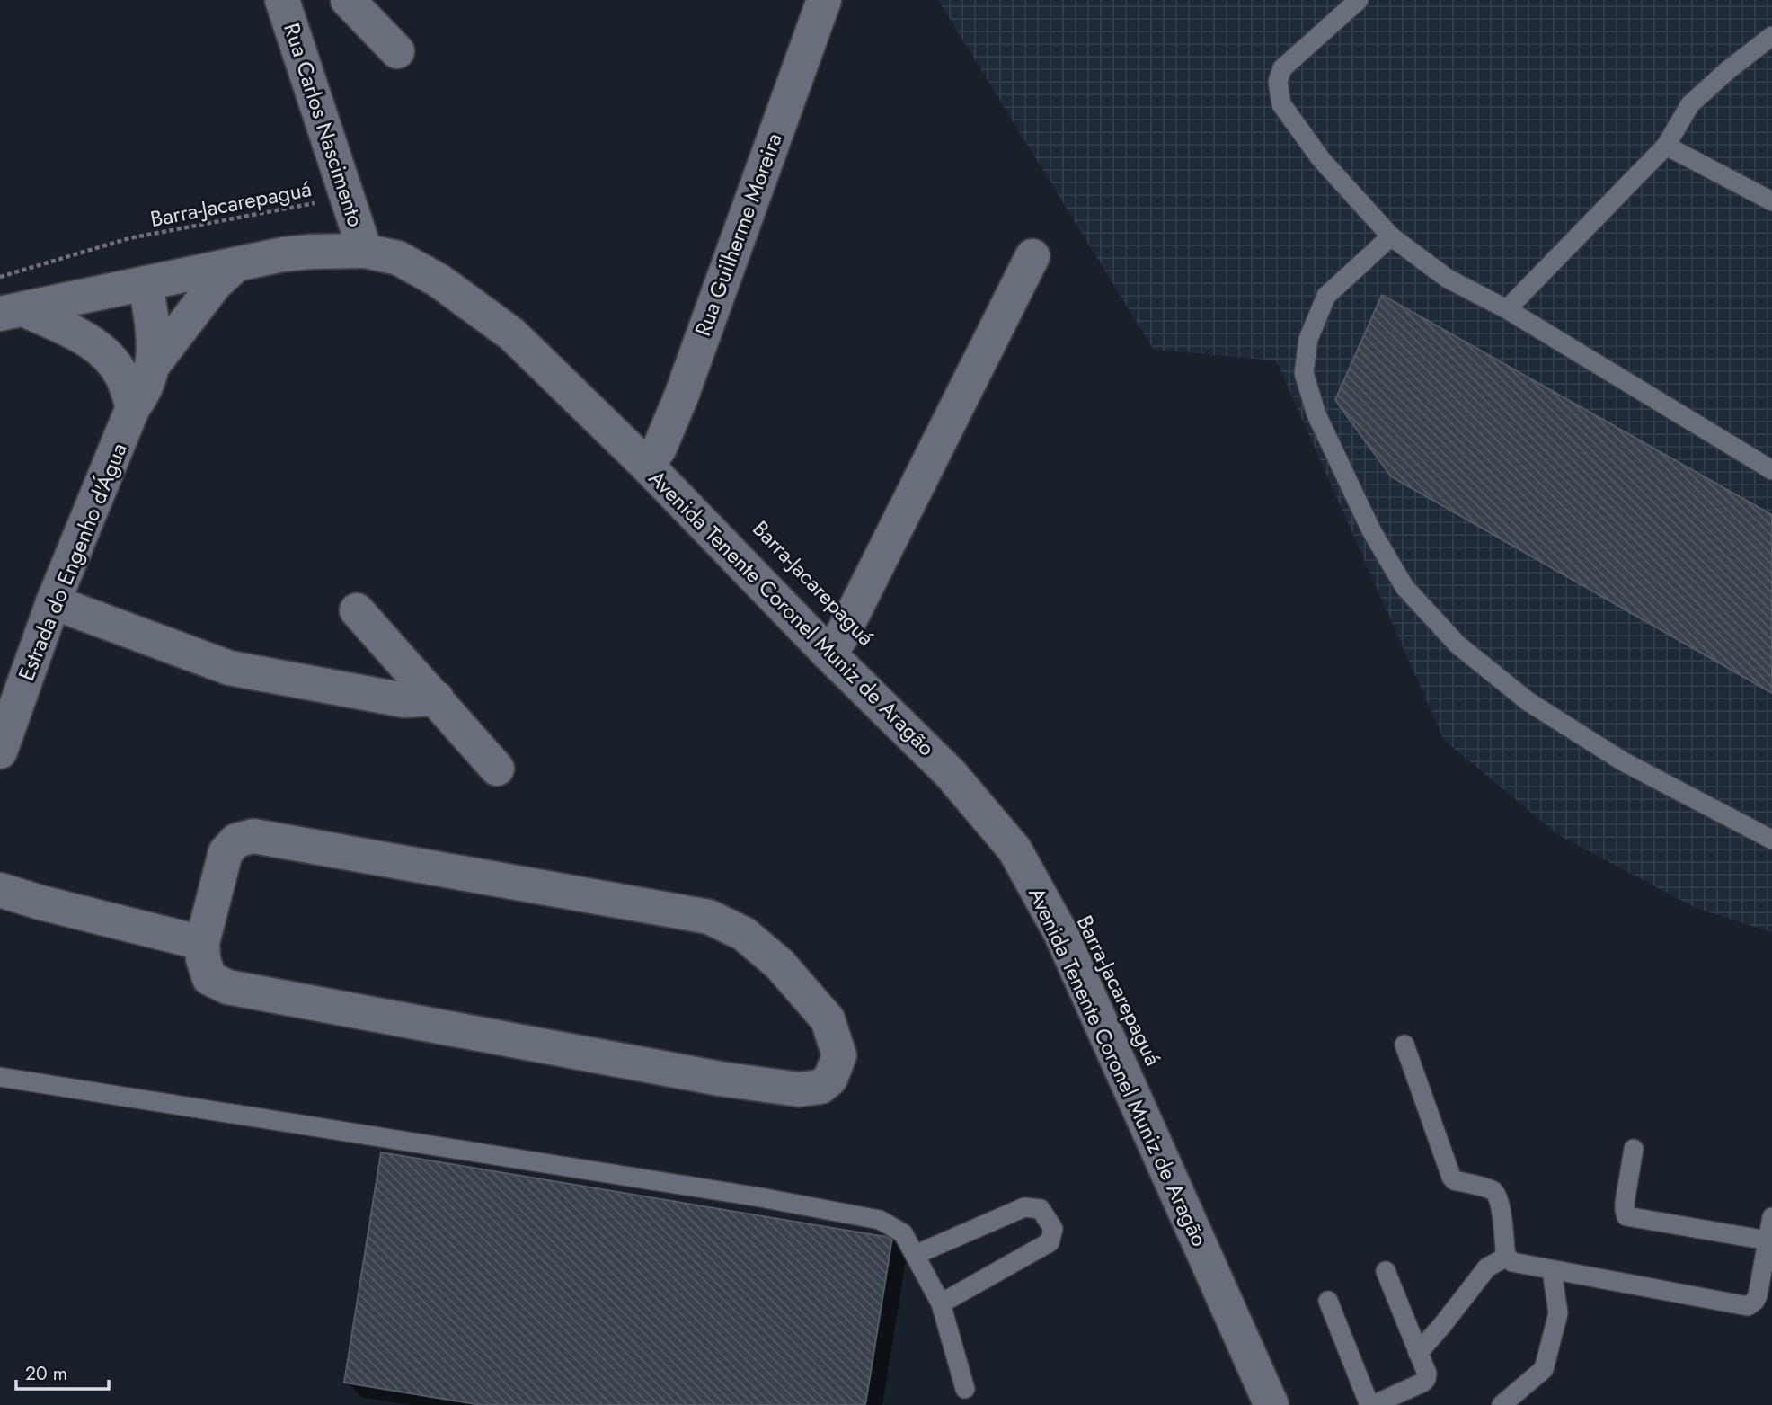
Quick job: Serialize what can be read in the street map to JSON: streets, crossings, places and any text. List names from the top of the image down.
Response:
{
  "streets": {
    "street": [
      "Rua Carlos Nascimento",
      "Rua Guilherme Moreira",
      "Estrada do Engenho d'Água",
      "Avenida Tenente Coronel Muniz de Aragão"
    ],
    "path": ["Barra-Jacarepaguá"]
  },
  "crossings": [
    ["Rua Carlos Nascimento", "Barra-Jacarepaguá"],
    ["Rua Carlos Nascimento", "Avenida Tenente Coronel Muniz de Aragão"],
    ["Rua Guilherme Moreira", "Avenida Tenente Coronel Muniz de Aragão"],
    ["Estrada do Engenho d'Água", "Avenida Tenente Coronel Muniz de Aragão"]
  ],
  "scale_bar": "20 m"
}
